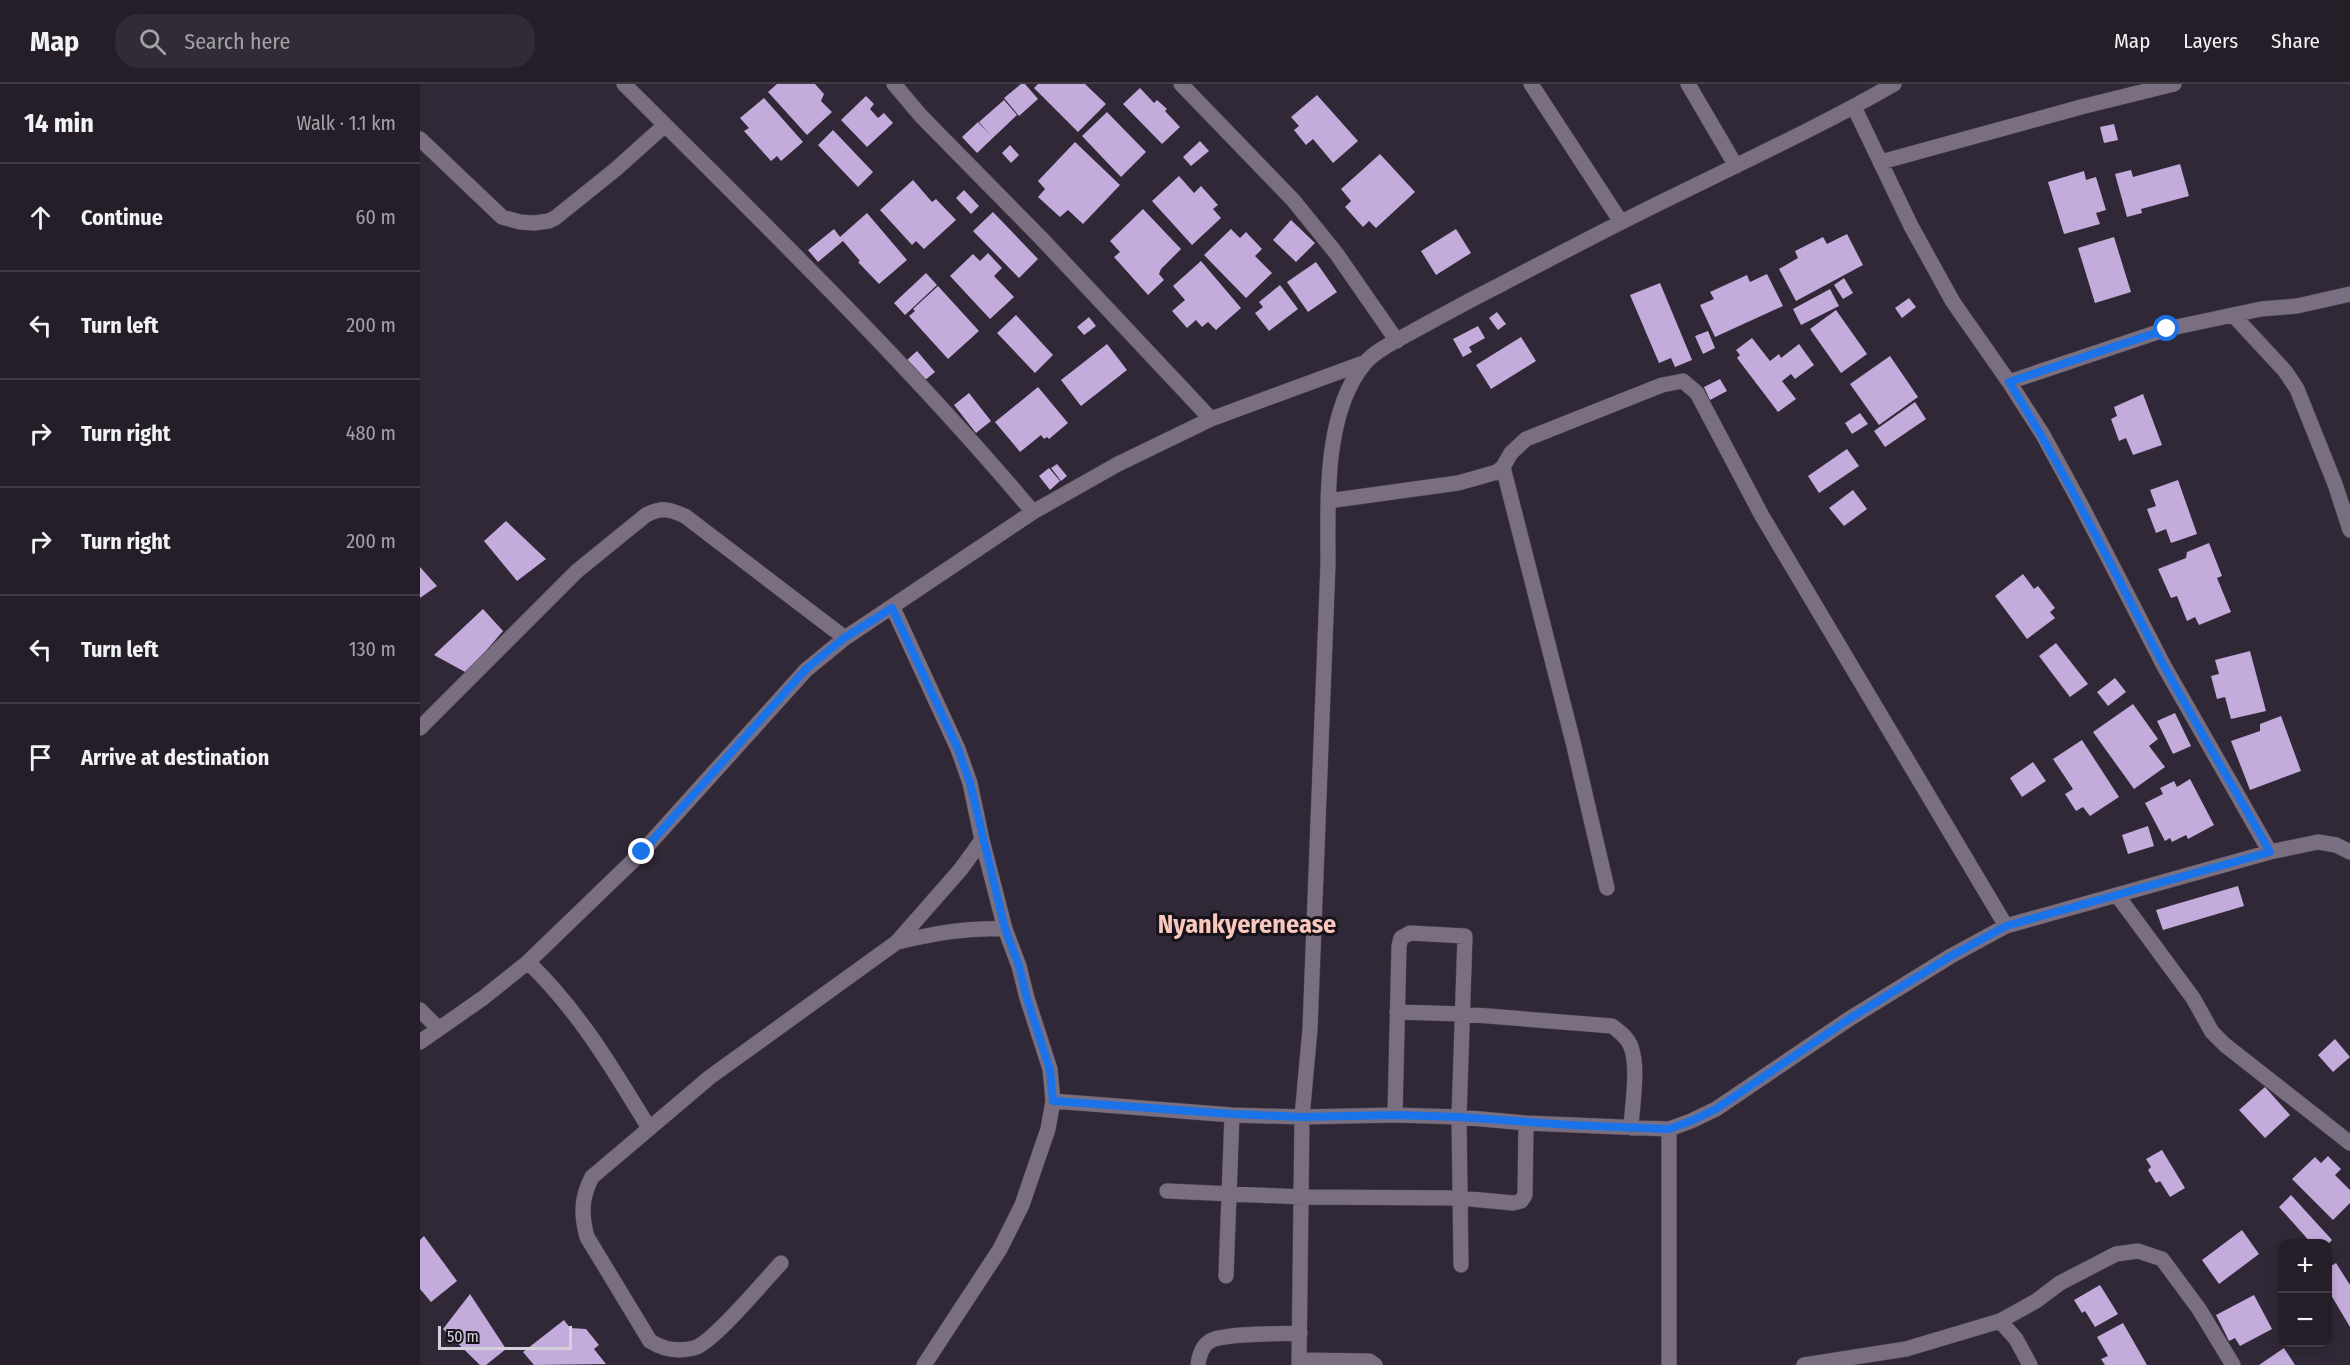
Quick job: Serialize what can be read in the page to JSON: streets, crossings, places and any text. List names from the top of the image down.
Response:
{
  "districts": ["Nyankyerenease"],
  "scale_bar": "50 m",
  "page": {
    "header": "Map",
    "search": "Search here",
    "nav": ["Map", "Layers", "Share"],
    "heading": ["14 min", "Walk · 1.1 km"],
    "list": [
      ["Continue", "60 m"],
      ["Turn left", "200 m"],
      ["Turn right", "480 m"],
      ["Turn right", "200 m"],
      ["Turn left", "130 m"],
      "Arrive at destination"
    ],
    "map_buttons": ["+", "−"],
    "scale": "50 m"
  }
}
